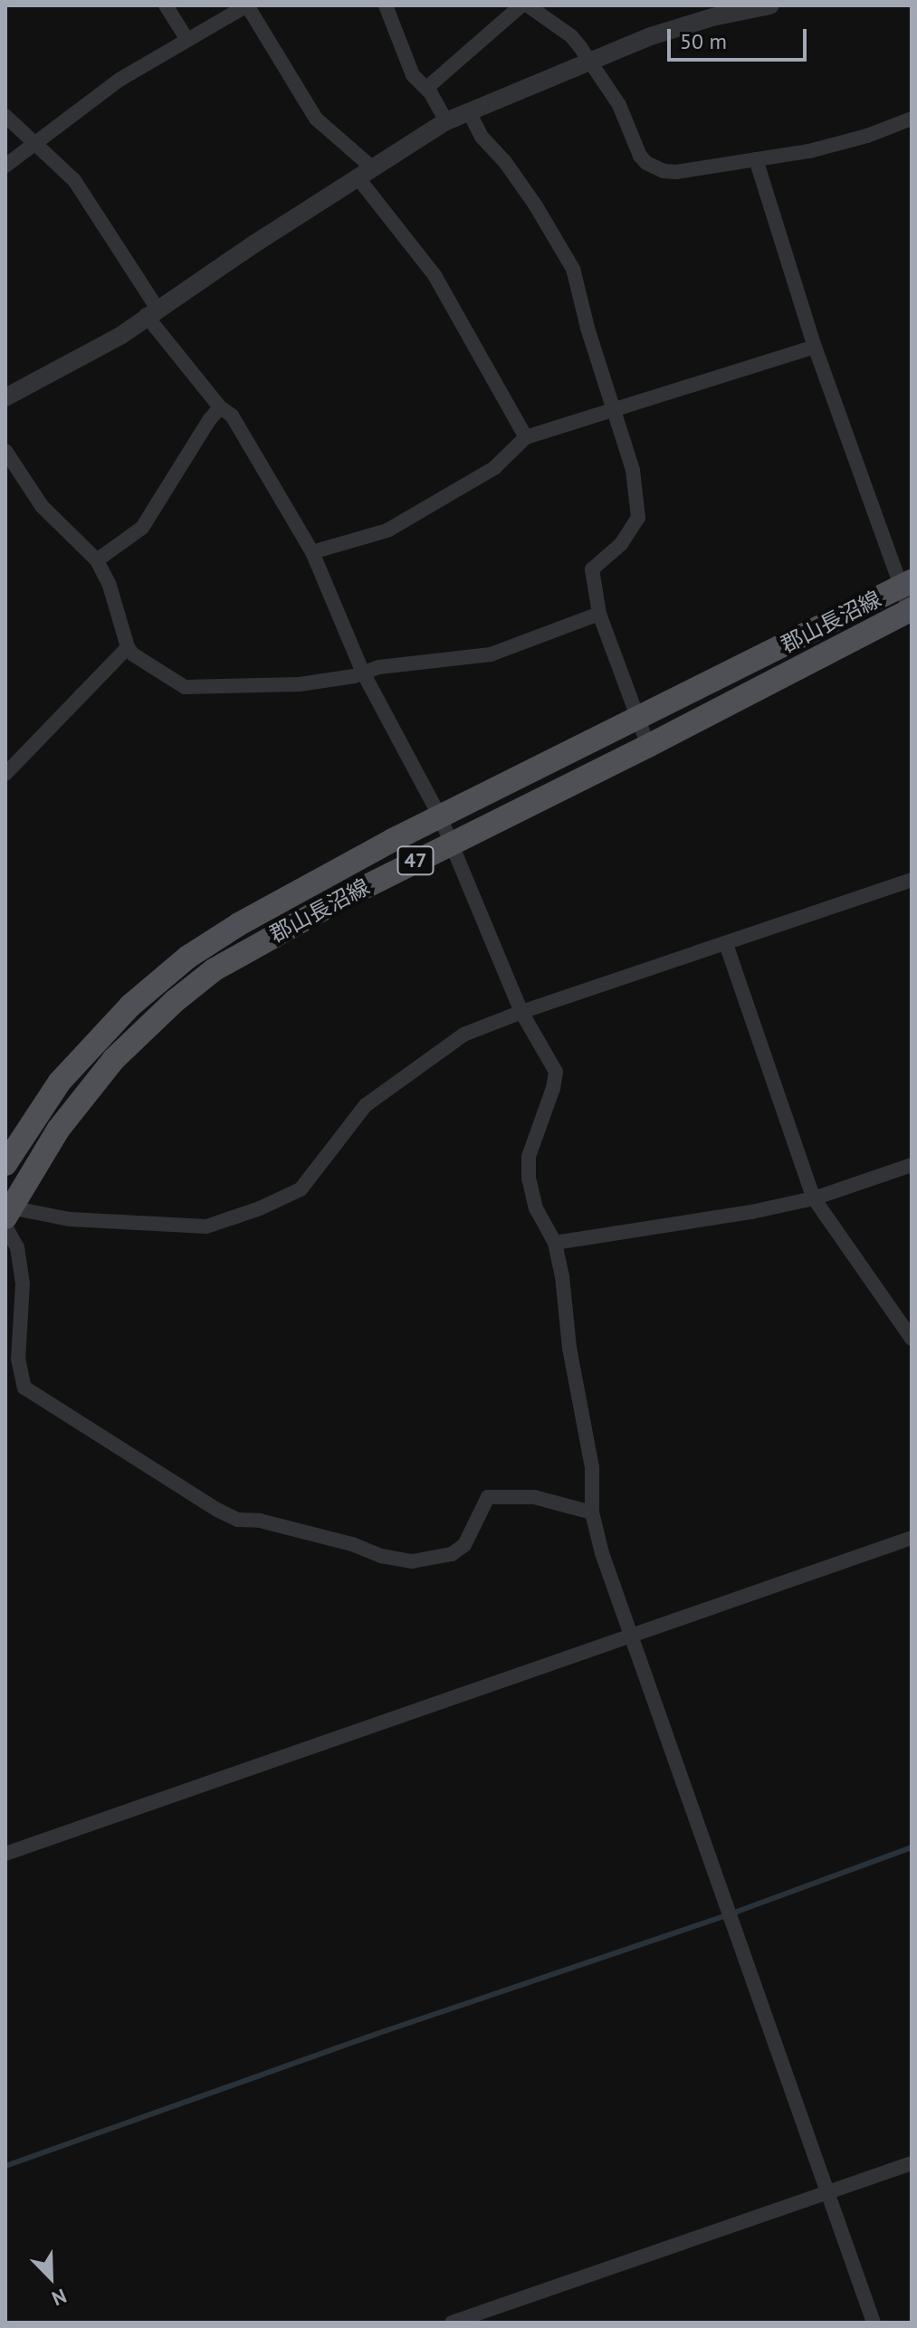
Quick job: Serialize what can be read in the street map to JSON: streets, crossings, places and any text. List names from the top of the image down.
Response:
{
  "streets": {
    "main road": ["郡山長沼線", "47"]
  },
  "scale_bar": "50 m",
  "north": "bottom right"
}
